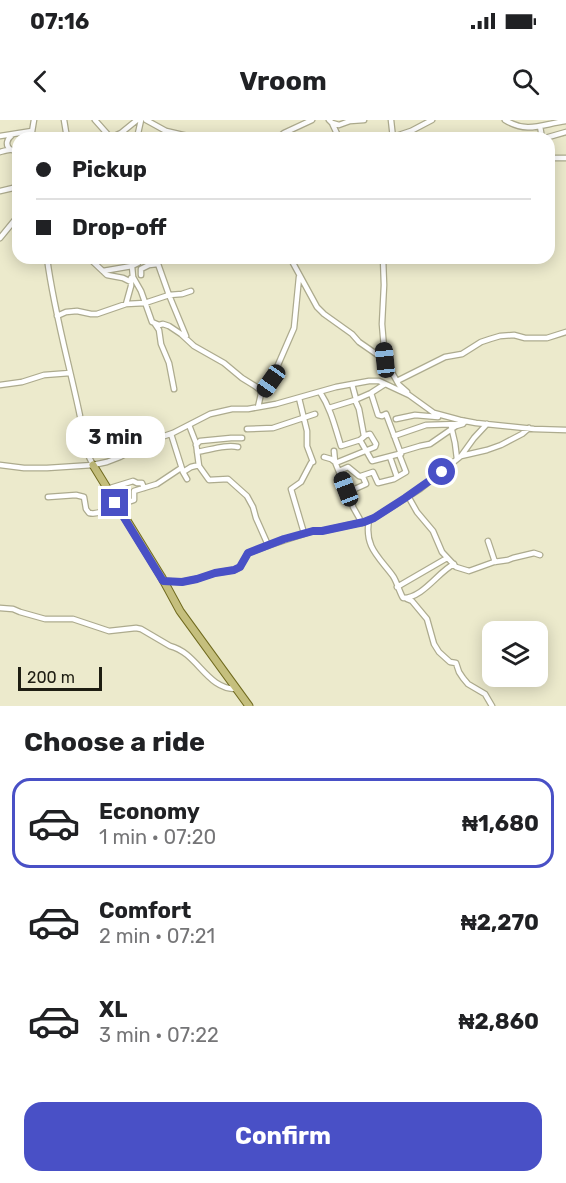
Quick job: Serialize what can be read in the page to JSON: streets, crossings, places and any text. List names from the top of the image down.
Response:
{
  "scale_bar": "200 m",
  "page": {
    "status": "07:16",
    "header": "Vroom",
    "banner": ["Pickup", "Drop-off"],
    "bubble": "3 min",
    "scale": "200 m",
    "heading": "Choose a ride",
    "list": [
      {
        "name": "Economy",
        "note": "1 min · 07:20",
        "value": "₦1,680"
      },
      {
        "name": "Comfort",
        "note": "2 min · 07:21",
        "value": "₦2,270"
      },
      {
        "name": "XL",
        "note": "3 min · 07:22",
        "value": "₦2,860"
      }
    ],
    "buttons": "Confirm"
  }
}
